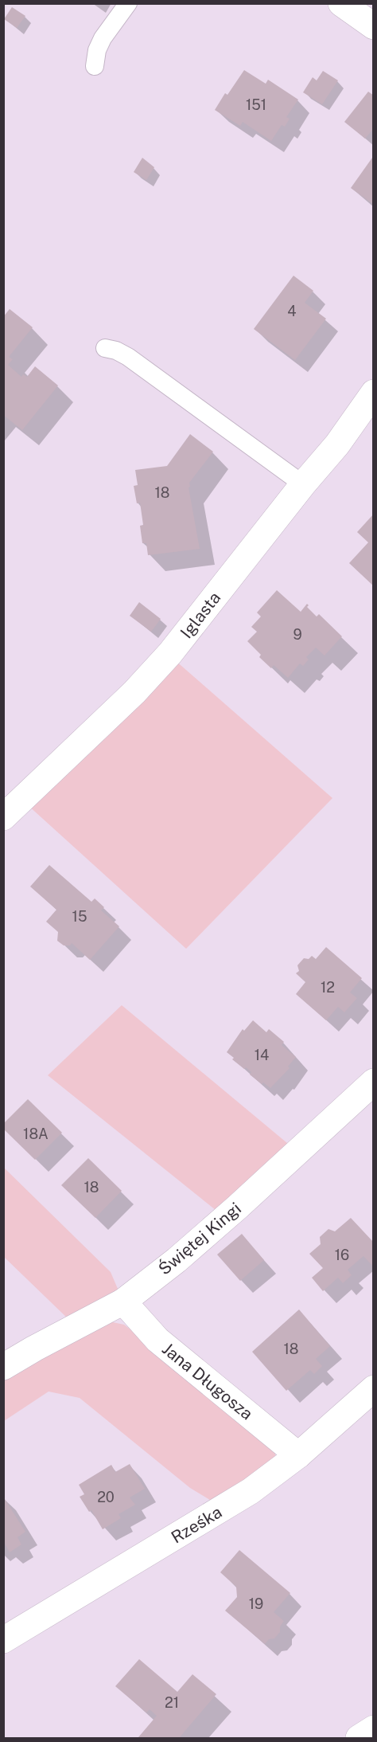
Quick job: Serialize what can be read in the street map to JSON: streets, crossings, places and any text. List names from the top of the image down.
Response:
{
  "streets": {
    "street": [
      "Iglasta",
      "Świętej Kingi",
      "Jana Długosza",
      "Rześka"
    ]
  },
  "crossings": [
    ["Świętej Kingi", "Jana Długosza"],
    ["Jana Długosza", "Rześka"]
  ],
  "house_numbers": [
    "151",
    "4",
    "18",
    "9",
    "15",
    "12",
    "14",
    "18A",
    "18",
    "16",
    "18",
    "20",
    "19",
    "21"
  ]
}
